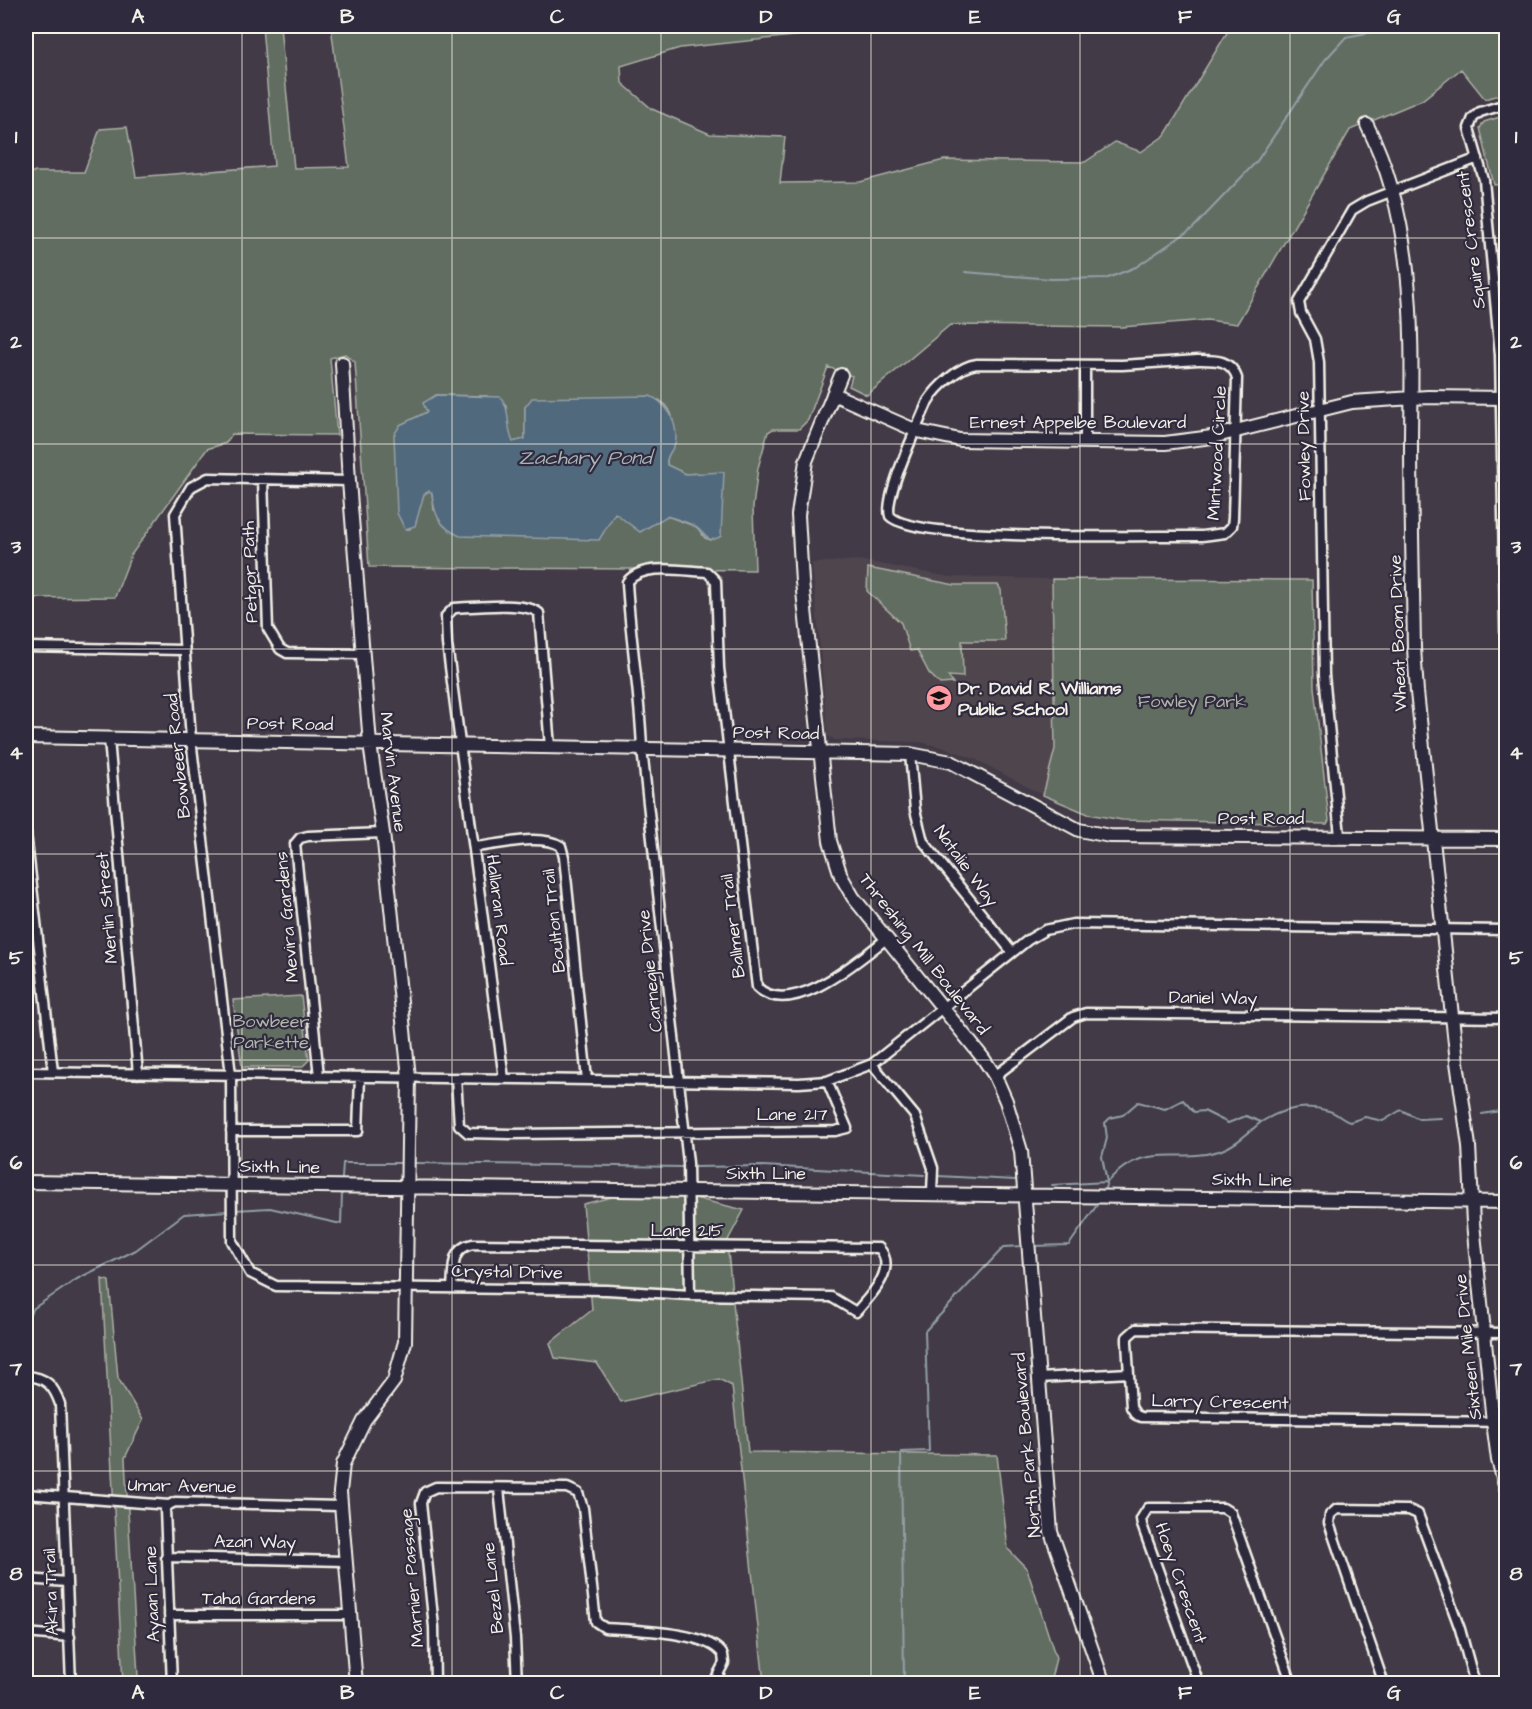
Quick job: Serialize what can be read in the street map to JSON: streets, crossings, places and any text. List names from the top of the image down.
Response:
{
  "streets": {
    "street": [
      "Squire Crescent",
      "Ernest Appelbe Boulevard",
      "Fowley Drive",
      "Mintwood Circle",
      "Petgor Path",
      "Wheat Boom Drive",
      "Post Road",
      "Bowbeer Road",
      "Marvin Avenue",
      "Natalie Way",
      "Merlin Street",
      "Hallaran Road",
      "Mevira Gardens",
      "Boulton Trail",
      "Ballmer Trail",
      "Threshing Mill Boulevard",
      "Carnegie Drive",
      "Daniel Way",
      "Lane 217",
      "Sixth Line",
      "Lane 215",
      "Crystal Drive",
      "Sixteen Mile Drive",
      "Larry Crescent",
      "North Park Boulevard",
      "Umar Avenue",
      "Azan Way",
      "Marnier Passage",
      "Hoey Crescent",
      "Bezel Lane",
      "Akira Trail",
      "Ayaan Lane",
      "Taha Gardens"
    ]
  },
  "crossings": [
    ["Squire Crescent", "Ernest Appelbe Boulevard"],
    ["Squire Crescent", "Fowley Drive"],
    ["Ernest Appelbe Boulevard", "Fowley Drive"],
    ["Ernest Appelbe Boulevard", "Mintwood Circle"],
    ["Ernest Appelbe Boulevard", "Wheat Boom Drive"],
    ["Ernest Appelbe Boulevard", "Threshing Mill Boulevard"],
    ["Fowley Drive", "Wheat Boom Drive"],
    ["Fowley Drive", "Post Road"],
    ["Petgor Path", "Bowbeer Road"],
    ["Petgor Path", "Marvin Avenue"],
    ["Wheat Boom Drive", "Post Road"],
    ["Wheat Boom Drive", "Daniel Way"],
    ["Wheat Boom Drive", "Sixth Line"],
    ["Wheat Boom Drive", "Sixteen Mile Drive"],
    ["Post Road", "Bowbeer Road"],
    ["Post Road", "Marvin Avenue"],
    ["Post Road", "Natalie Way"],
    ["Post Road", "Merlin Street"],
    ["Post Road", "Hallaran Road"],
    ["Post Road", "Ballmer Trail"],
    ["Post Road", "Threshing Mill Boulevard"],
    ["Post Road", "Carnegie Drive"],
    ["Bowbeer Road", "Marvin Avenue"],
    ["Bowbeer Road", "Sixth Line"],
    ["Bowbeer Road", "Crystal Drive"],
    ["Marvin Avenue", "Mevira Gardens"],
    ["Marvin Avenue", "Sixth Line"],
    ["Marvin Avenue", "Crystal Drive"],
    ["Marvin Avenue", "Umar Avenue"],
    ["Marvin Avenue", "Azan Way"],
    ["Marvin Avenue", "Taha Gardens"],
    ["Hallaran Road", "Boulton Trail"],
    ["Ballmer Trail", "Threshing Mill Boulevard"],
    ["Ballmer Trail", "Carnegie Drive"],
    ["Threshing Mill Boulevard", "Daniel Way"],
    ["Threshing Mill Boulevard", "Sixth Line"],
    ["Threshing Mill Boulevard", "North Park Boulevard"],
    ["Carnegie Drive", "Lane 217"],
    ["Carnegie Drive", "Sixth Line"],
    ["Carnegie Drive", "Lane 215"],
    ["Carnegie Drive", "Crystal Drive"],
    ["Sixth Line", "Crystal Drive"],
    ["Sixth Line", "Sixteen Mile Drive"],
    ["Sixth Line", "North Park Boulevard"],
    ["Lane 215", "Crystal Drive"],
    ["Sixteen Mile Drive", "Larry Crescent"],
    ["Umar Avenue", "Akira Trail"],
    ["Umar Avenue", "Ayaan Lane"],
    ["Azan Way", "Ayaan Lane"],
    ["Marnier Passage", "Bezel Lane"],
    ["Ayaan Lane", "Taha Gardens"]
  ],
  "water": ["Zachary Pond"],
  "parks": ["Fowley Park", "Bowbeer Parkette"],
  "places": {
    "school or university": ["Dr. David R. Williams Public School"]
  },
  "grid": {
    "columns": [
      "A",
      "B",
      "C",
      "D",
      "E",
      "F",
      "G"
    ],
    "rows": [
      "1",
      "2",
      "3",
      "4",
      "5",
      "6",
      "7",
      "8"
    ]
  }
}
